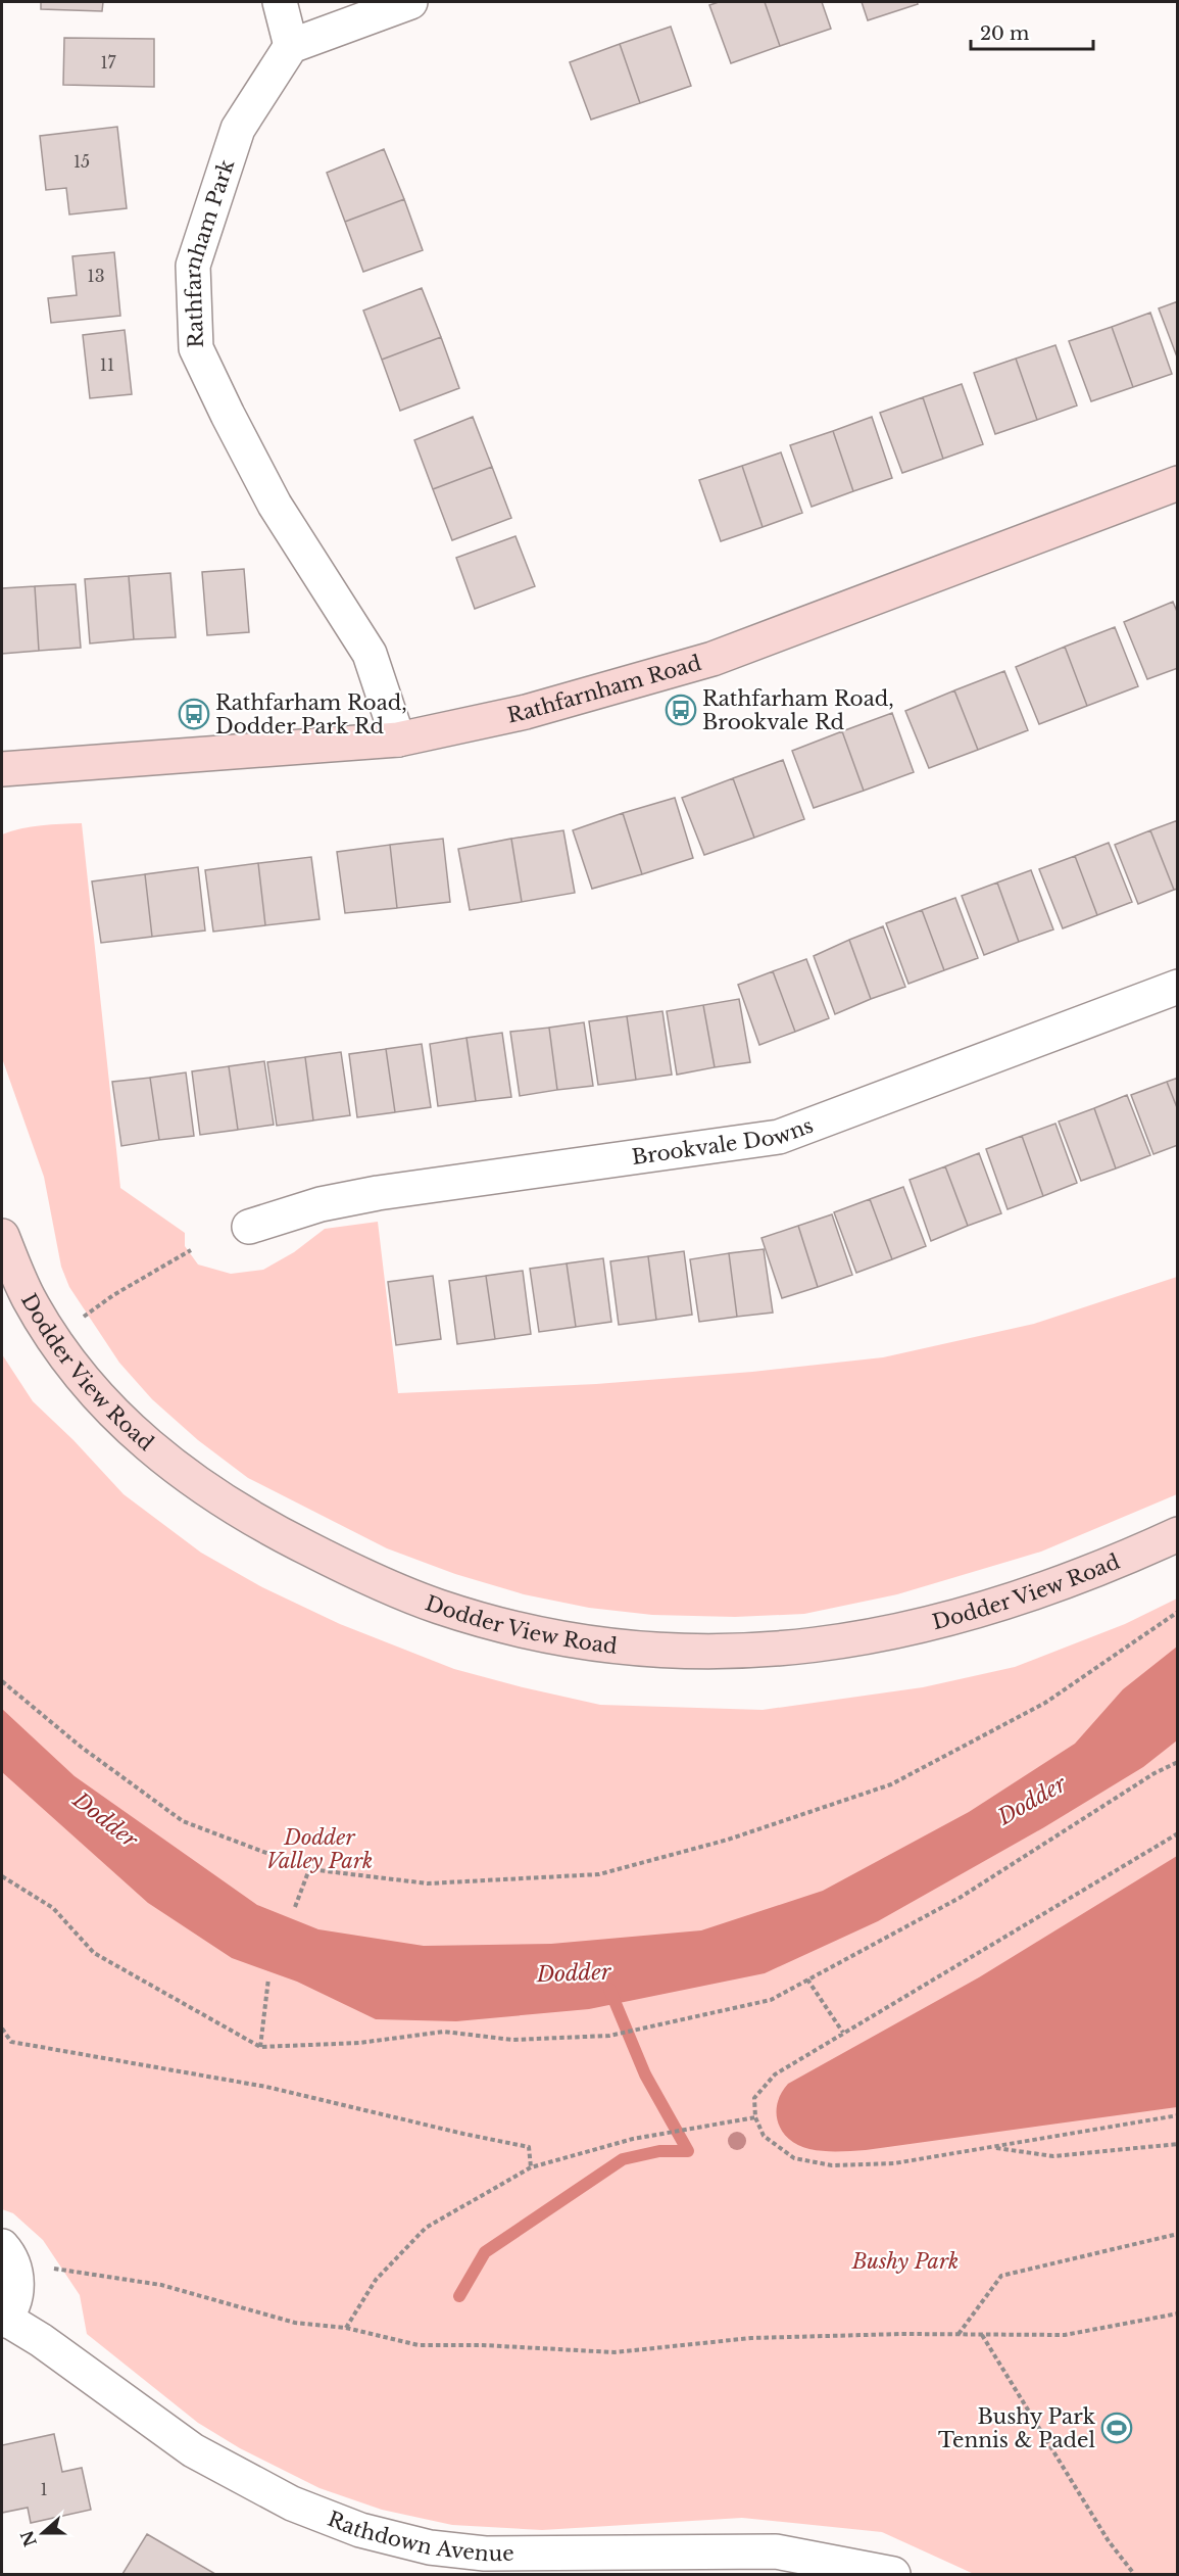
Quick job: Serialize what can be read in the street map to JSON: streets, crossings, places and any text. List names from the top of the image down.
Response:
{
  "streets": {
    "main road": ["Rathfarnham Road", "Dodder View Road"],
    "street": ["Rathfarnham Park", "Brookvale Downs", "Rathdown Avenue"]
  },
  "crossings": [
    ["Rathfarnham Park", "Rathfarnham Road"]
  ],
  "water": ["Dodder"],
  "parks": ["Dodder Valley Park", "Bushy Park"],
  "places": {
    "bus stop": ["Rathfarham Road, Brookvale Rd", "Rathfarham Road, Dodder Park Rd"],
    "sports": ["Bushy Park Tennis & Padel"]
  },
  "house_numbers": [
    "17",
    "15",
    "13",
    "11",
    "1"
  ],
  "scale_bar": "20 m",
  "north": "left"
}
